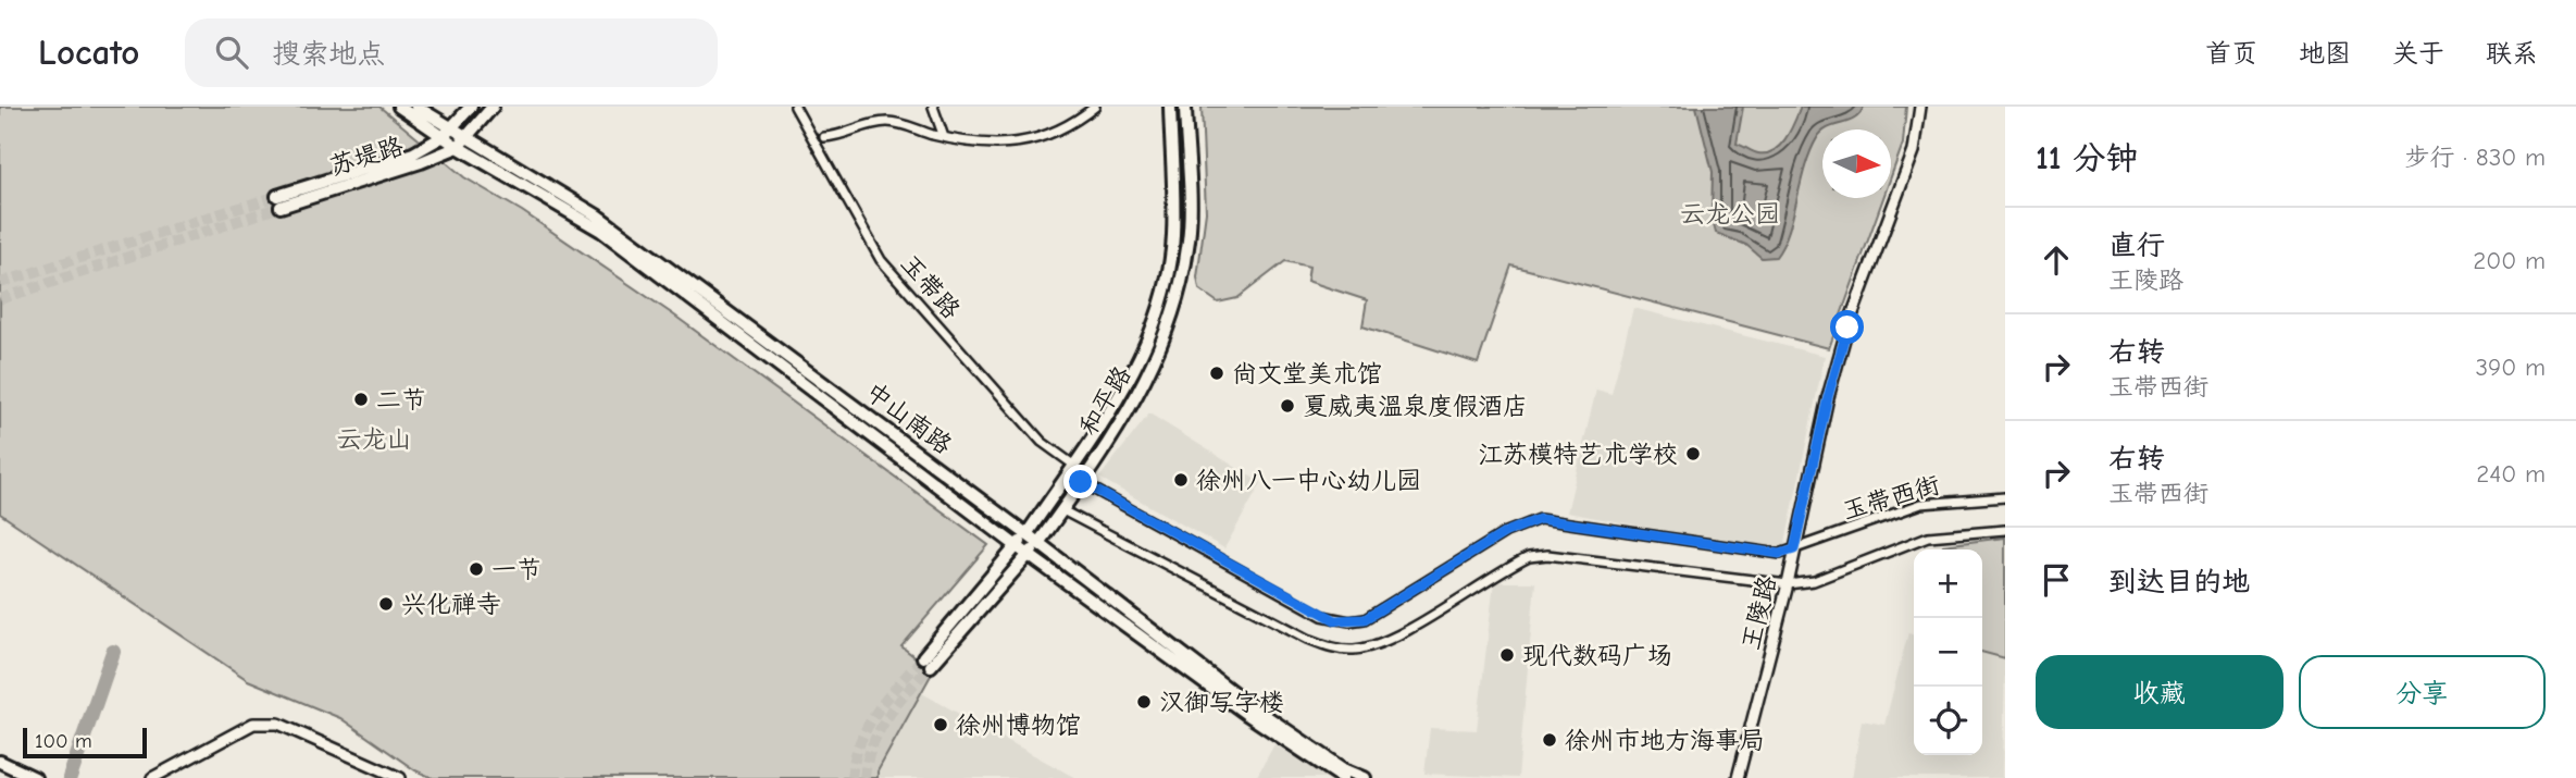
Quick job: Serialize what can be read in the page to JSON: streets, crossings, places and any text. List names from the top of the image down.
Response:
{
  "streets": {
    "main road": ["苏堤路", "和平路", "中山南路"],
    "street": ["玉带路", "玉带西街", "王陵路"]
  },
  "crossings": [
    ["苏堤路", "中山南路"],
    ["玉带路", "和平路"],
    ["和平路", "中山南路"],
    ["和平路", "玉带西街"],
    ["玉带西街", "王陵路"]
  ],
  "parks": ["云龙公园", "云龙山"],
  "places": [
    "尚文堂美术馆",
    "二节",
    "夏威夷温泉度假酒店",
    "江苏模特艺术学校",
    "徐州八一中心幼儿园",
    "一节",
    "兴化禅寺",
    "现代数码广场",
    "汉御写字楼",
    "徐州博物馆",
    "徐州市地方海事局"
  ],
  "scale_bar": "100 m",
  "north": "right",
  "page": {
    "header": "Locato",
    "search": "搜索地点",
    "nav": [
      "首页",
      "地图",
      "关于",
      "联系"
    ],
    "heading": ["11 分钟", "步行 · 830 m"],
    "list": [
      ["直行", "王陵路", "200 m"],
      ["右转", "玉带西街", "390 m"],
      ["右转", "玉带西街", "240 m"],
      "到达目的地"
    ],
    "map_buttons": ["+", "−"],
    "buttons": ["收藏", "分享"],
    "scale": "100 m"
  }
}
